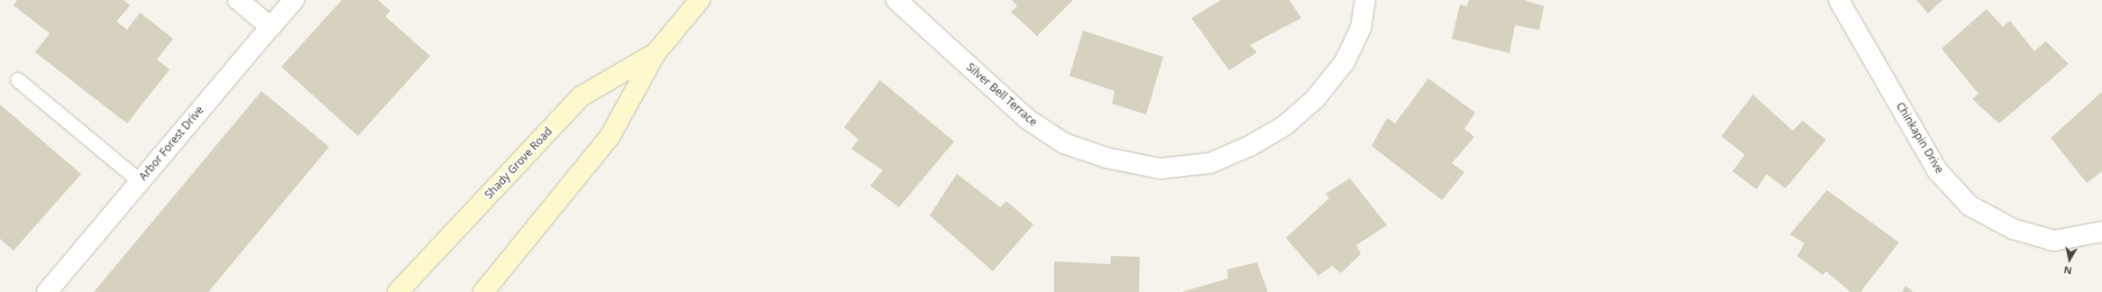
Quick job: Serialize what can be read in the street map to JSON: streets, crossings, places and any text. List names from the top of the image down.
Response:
{
  "streets": {
    "main road": ["Shady Grove Road"],
    "street": ["Silver Bell Terrace", "Chinkapin Drive", "Arbor Forest Drive"]
  },
  "north": "bottom"
}
